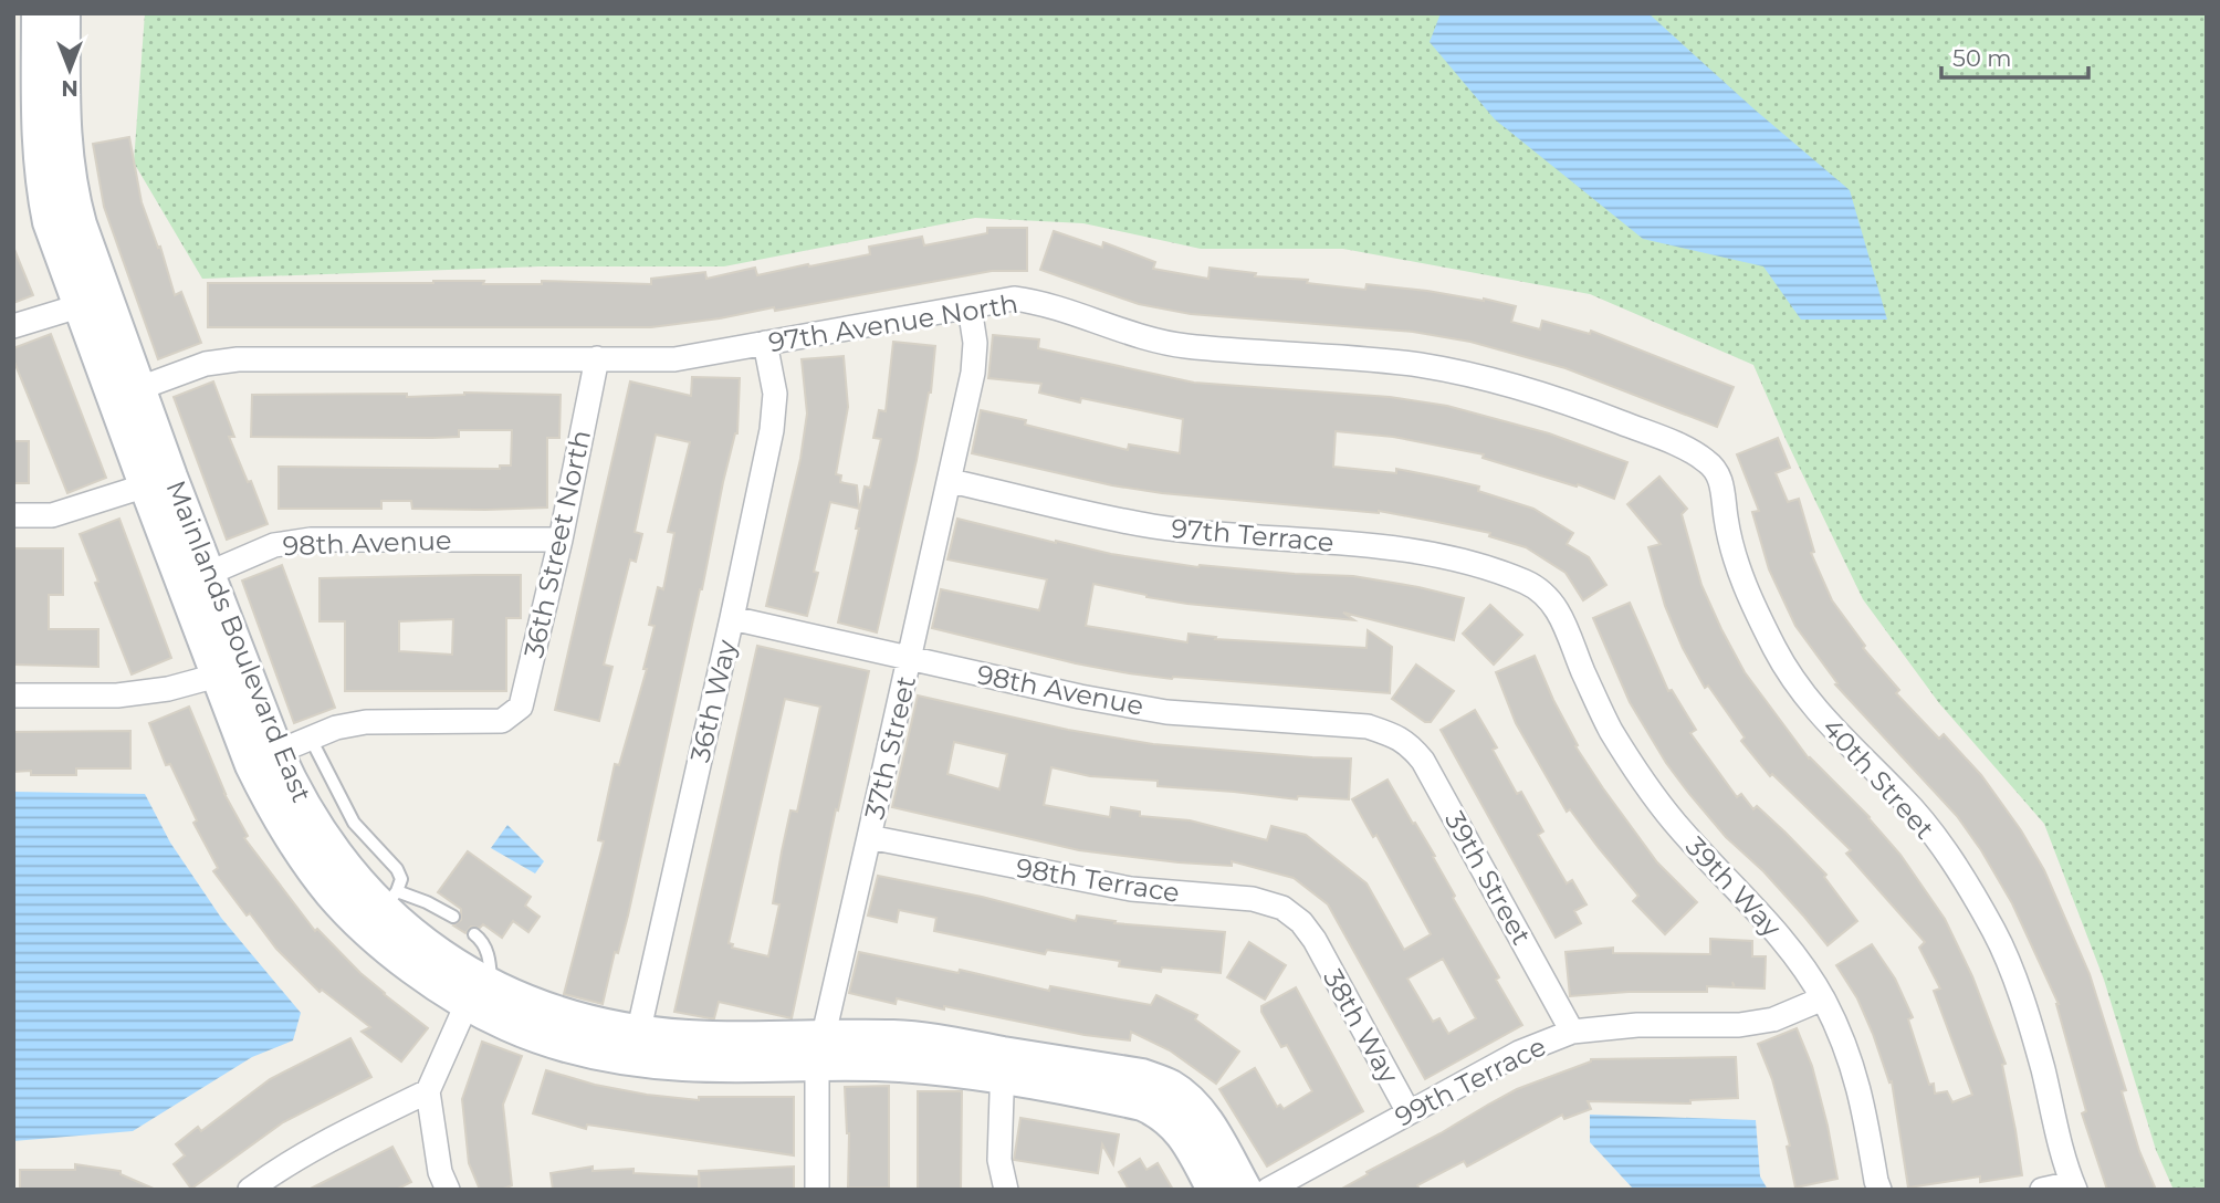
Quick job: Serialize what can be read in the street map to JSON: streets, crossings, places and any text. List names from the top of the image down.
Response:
{
  "streets": {
    "street": [
      "97th Avenue North",
      "97th Terrace",
      "98th Avenue",
      "36th Street North",
      "Mainlands Boulevard East",
      "36th Way",
      "37th Street",
      "40th Street",
      "39th Street",
      "98th Terrace",
      "39th Way",
      "38th Way",
      "99th Terrace"
    ]
  },
  "crossings": [
    ["97th Avenue North", "36th Street North"],
    ["97th Avenue North", "36th Way"],
    ["97th Avenue North", "37th Street"],
    ["97th Avenue North", "40th Street"],
    ["97th Terrace", "37th Street"],
    ["97th Terrace", "39th Way"],
    ["98th Avenue", "36th Street North"],
    ["98th Avenue", "36th Way"],
    ["98th Avenue", "37th Street"],
    ["98th Avenue", "39th Street"],
    ["Mainlands Boulevard East", "36th Way"],
    ["Mainlands Boulevard East", "37th Street"],
    ["37th Street", "98th Terrace"],
    ["39th Street", "99th Terrace"],
    ["98th Terrace", "38th Way"],
    ["39th Way", "99th Terrace"],
    ["38th Way", "99th Terrace"]
  ],
  "scale_bar": "50 m",
  "north": "bottom"
}
